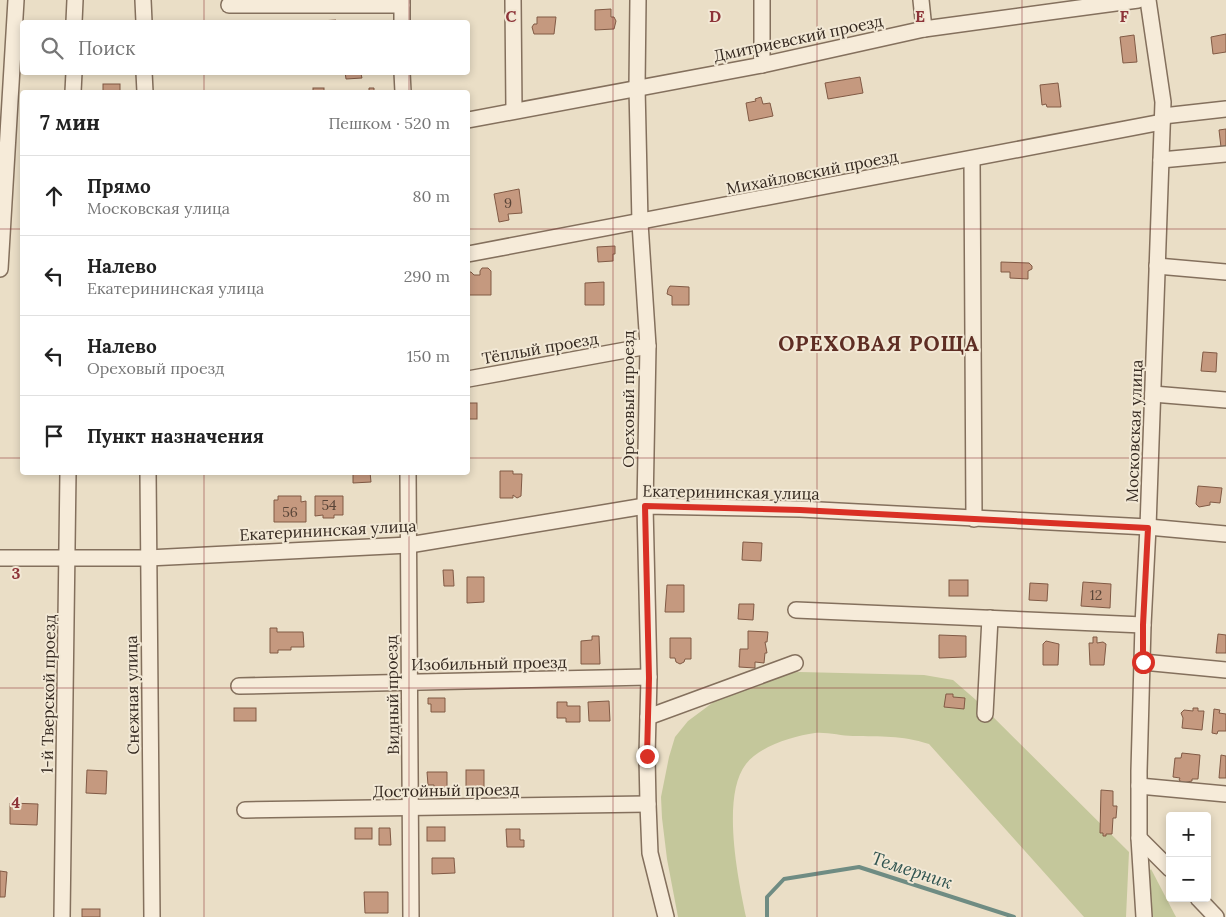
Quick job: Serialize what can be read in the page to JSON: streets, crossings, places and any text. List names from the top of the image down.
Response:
{
  "streets": {
    "street": [
      "Дмитриевский проезд",
      "Михайловский проезд",
      "Тёплый проезд",
      "Ореховый проезд",
      "Московская улица",
      "Екатерининская улица",
      "Изобильный проезд",
      "1-й Тверской проезд",
      "Снежная улица",
      "Видный проезд",
      "Достойный проезд"
    ]
  },
  "crossings": [
    ["Дмитриевский проезд", "Ореховый проезд"],
    ["Михайловский проезд", "Ореховый проезд"],
    ["Михайловский проезд", "Московская улица"],
    ["Тёплый проезд", "Ореховый проезд"],
    ["Ореховый проезд", "Екатерининская улица"],
    ["Ореховый проезд", "Изобильный проезд"],
    ["Ореховый проезд", "Достойный проезд"],
    ["Московская улица", "Екатерининская улица"],
    ["Екатерининская улица", "1-й Тверской проезд"],
    ["Екатерининская улица", "Снежная улица"],
    ["Екатерининская улица", "Видный проезд"],
    ["Изобильный проезд", "Видный проезд"],
    ["Видный проезд", "Достойный проезд"]
  ],
  "districts": ["ОРЕХОВАЯ РОЩА"],
  "water": ["Темерник"],
  "house_numbers": [
    "9",
    "54",
    "56",
    "12"
  ],
  "page": {
    "search": "Поиск",
    "heading": ["7 мин", "Пешком · 520 m"],
    "list": [
      ["Прямо", "Московская улица", "80 m"],
      ["Налево", "Екатерининская улица", "290 m"],
      ["Налево", "Ореховый проезд", "150 m"],
      "Пункт назначения"
    ],
    "map_buttons": ["+", "−"]
  },
  "grid": {
    "columns": [
      "C",
      "D",
      "E",
      "F"
    ],
    "rows": ["3", "4"]
  }
}
